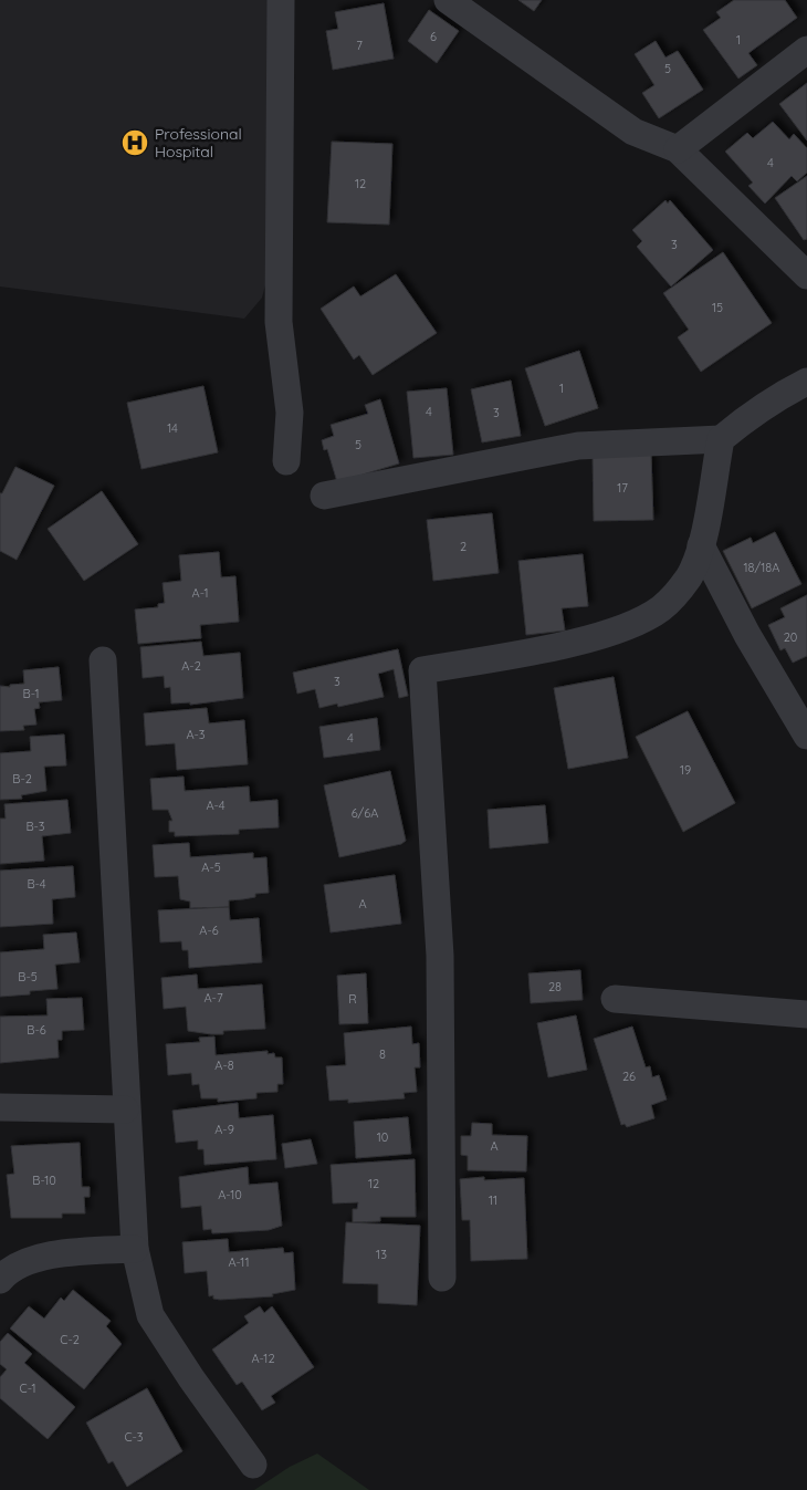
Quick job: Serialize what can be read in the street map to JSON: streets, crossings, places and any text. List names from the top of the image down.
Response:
{
  "places": {
    "hospital": ["Professional Hospital"]
  },
  "house_numbers": [
    "6",
    "1",
    "7",
    "5",
    "4",
    "12",
    "3",
    "15",
    "1",
    "4",
    "3",
    "14",
    "5",
    "17",
    "2",
    "18/18A",
    "A-1",
    "20",
    "A-2",
    "3",
    "B-1",
    "A-3",
    "4",
    "19",
    "B-2",
    "A-4",
    "6/6A",
    "B-3",
    "A-5",
    "B-4",
    "A",
    "A-6",
    "B-5",
    "28",
    "A-7",
    "R",
    "B-6",
    "8",
    "A-8",
    "26",
    "A-9",
    "10",
    "A",
    "B-10",
    "12",
    "A-10",
    "11",
    "13",
    "A-11",
    "C-2",
    "A-12",
    "C-1",
    "C-3"
  ]
}
